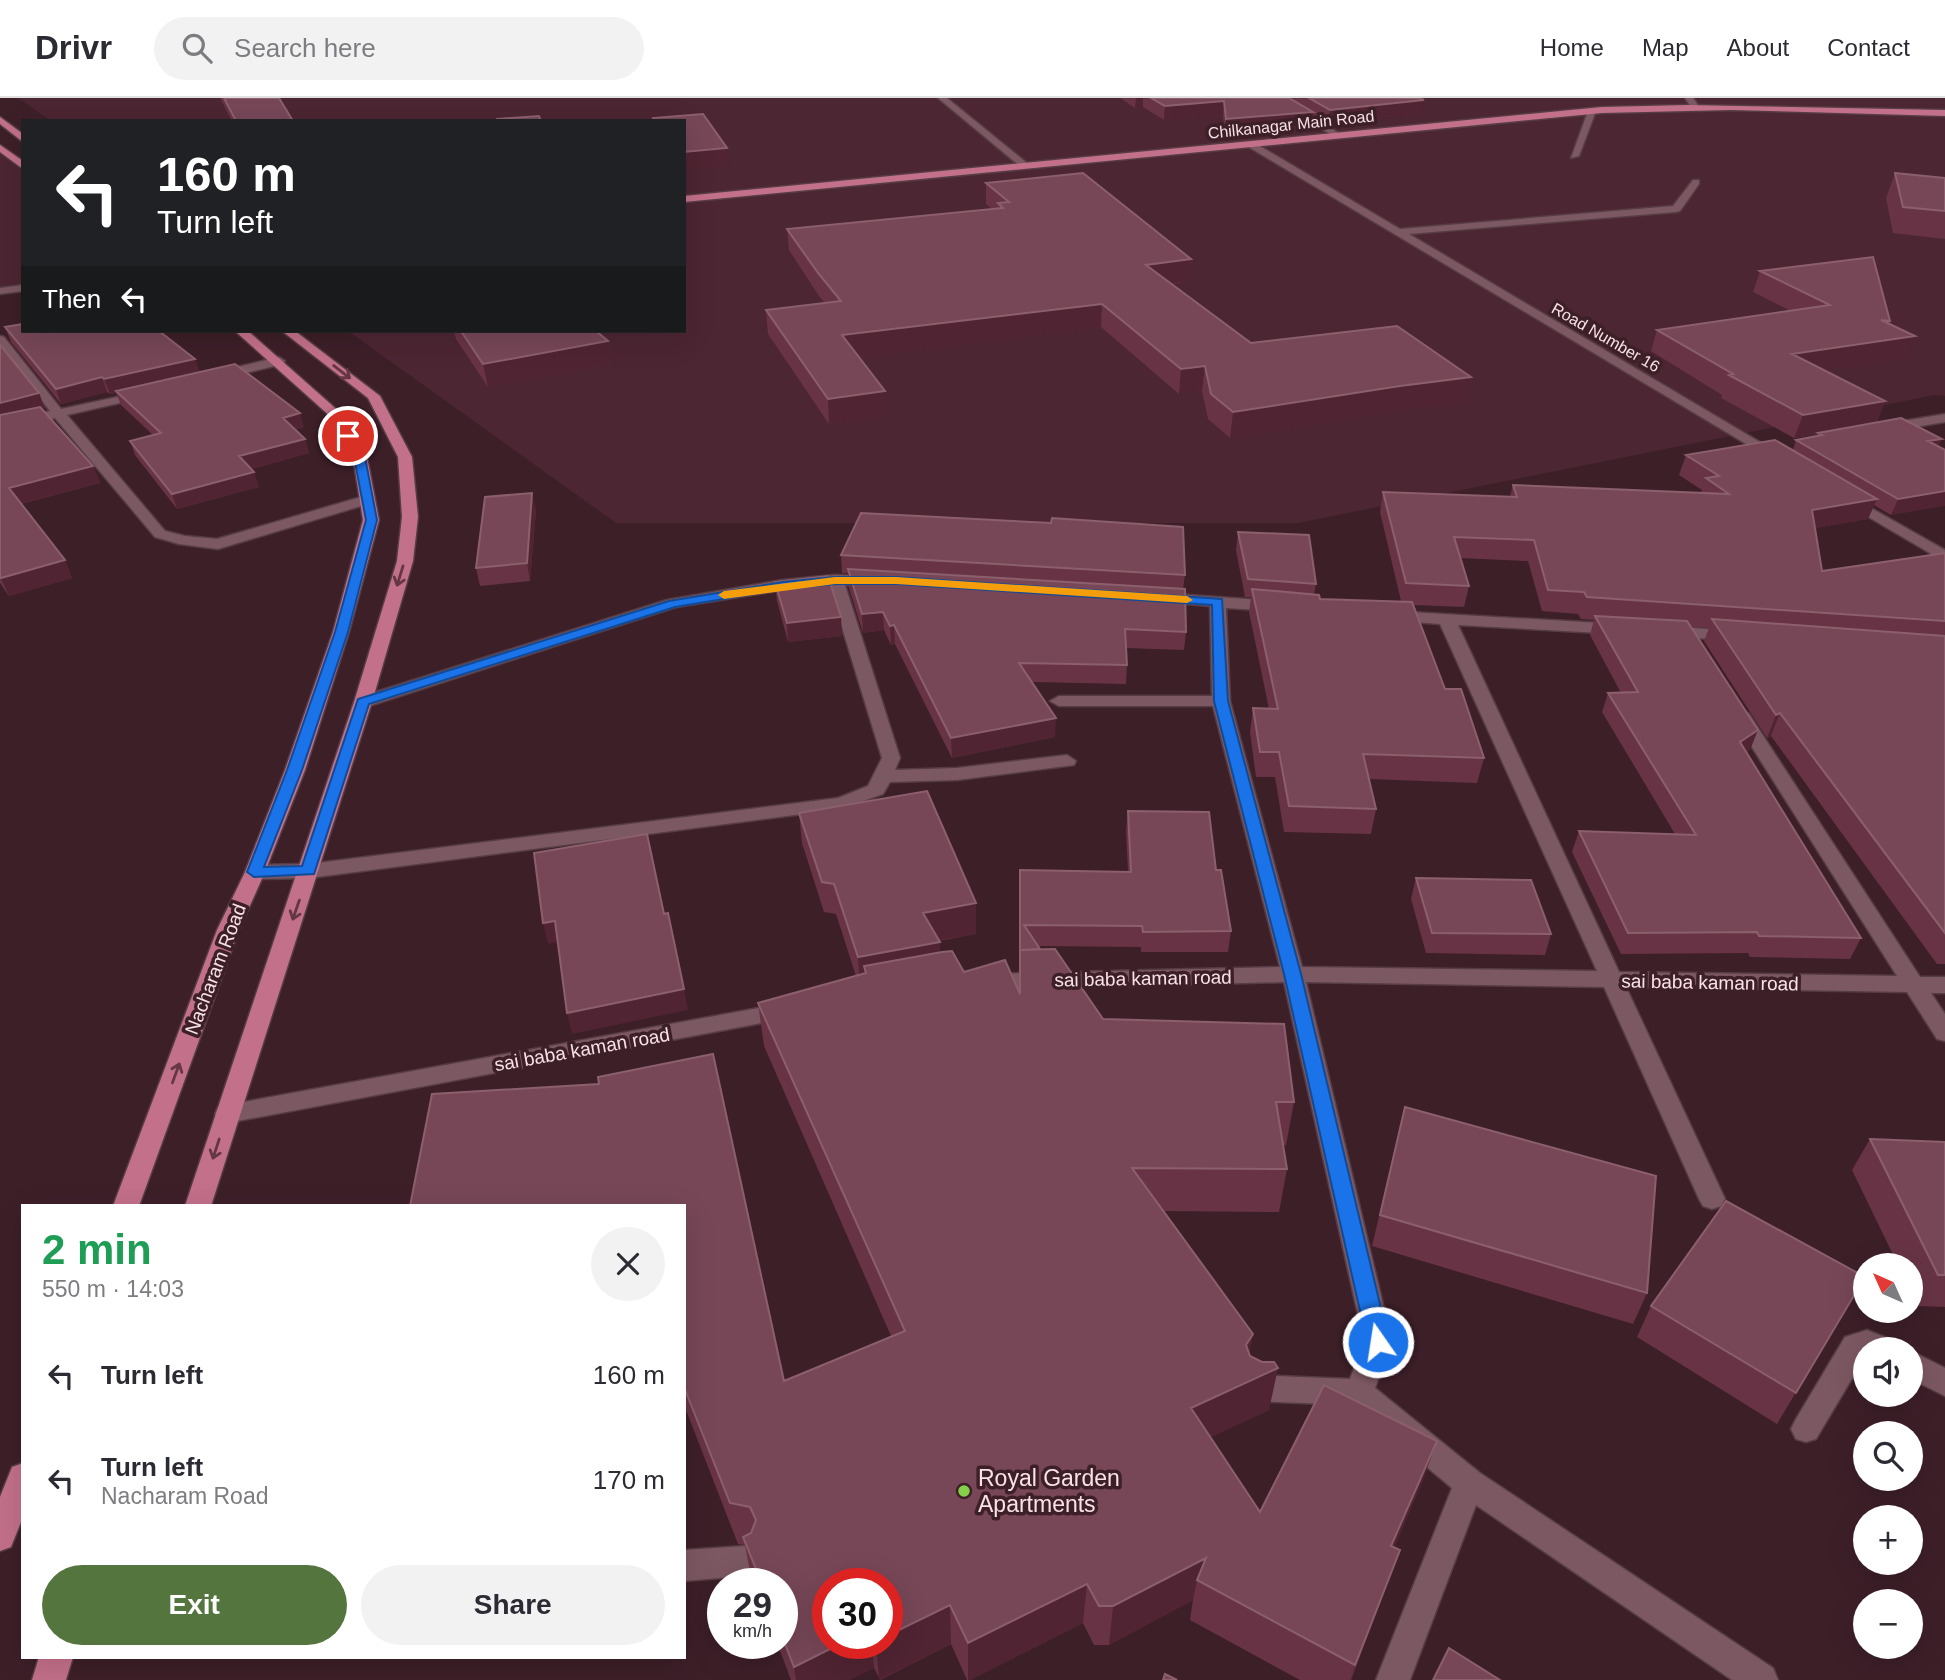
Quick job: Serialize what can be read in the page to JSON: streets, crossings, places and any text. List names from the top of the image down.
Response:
{
  "streets": {
    "main road": ["Chilkanagar Main Road", "Nacharam Road"],
    "street": ["Road Number 16", "sai baba kaman road"]
  },
  "crossings": [
    ["Chilkanagar Main Road", "Road Number 16"]
  ],
  "places": ["Royal Garden Apartments"],
  "north": "top left",
  "page": {
    "header": "Drivr",
    "search": "Search here",
    "nav": [
      "Home",
      "Map",
      "About",
      "Contact"
    ],
    "turn": ["160 m", "Turn left"],
    "then": "Then",
    "heading": ["2 min", "550 m · 14:03"],
    "map_buttons": ["+", "−"],
    "list": [
      {
        "name": "Turn left",
        "value": "160 m"
      },
      {
        "name": "Turn left",
        "note": "Nacharam Road",
        "value": "170 m"
      }
    ],
    "buttons": ["Exit", "Share"],
    "speed": "29 km/h",
    "limit": "30"
  }
}
